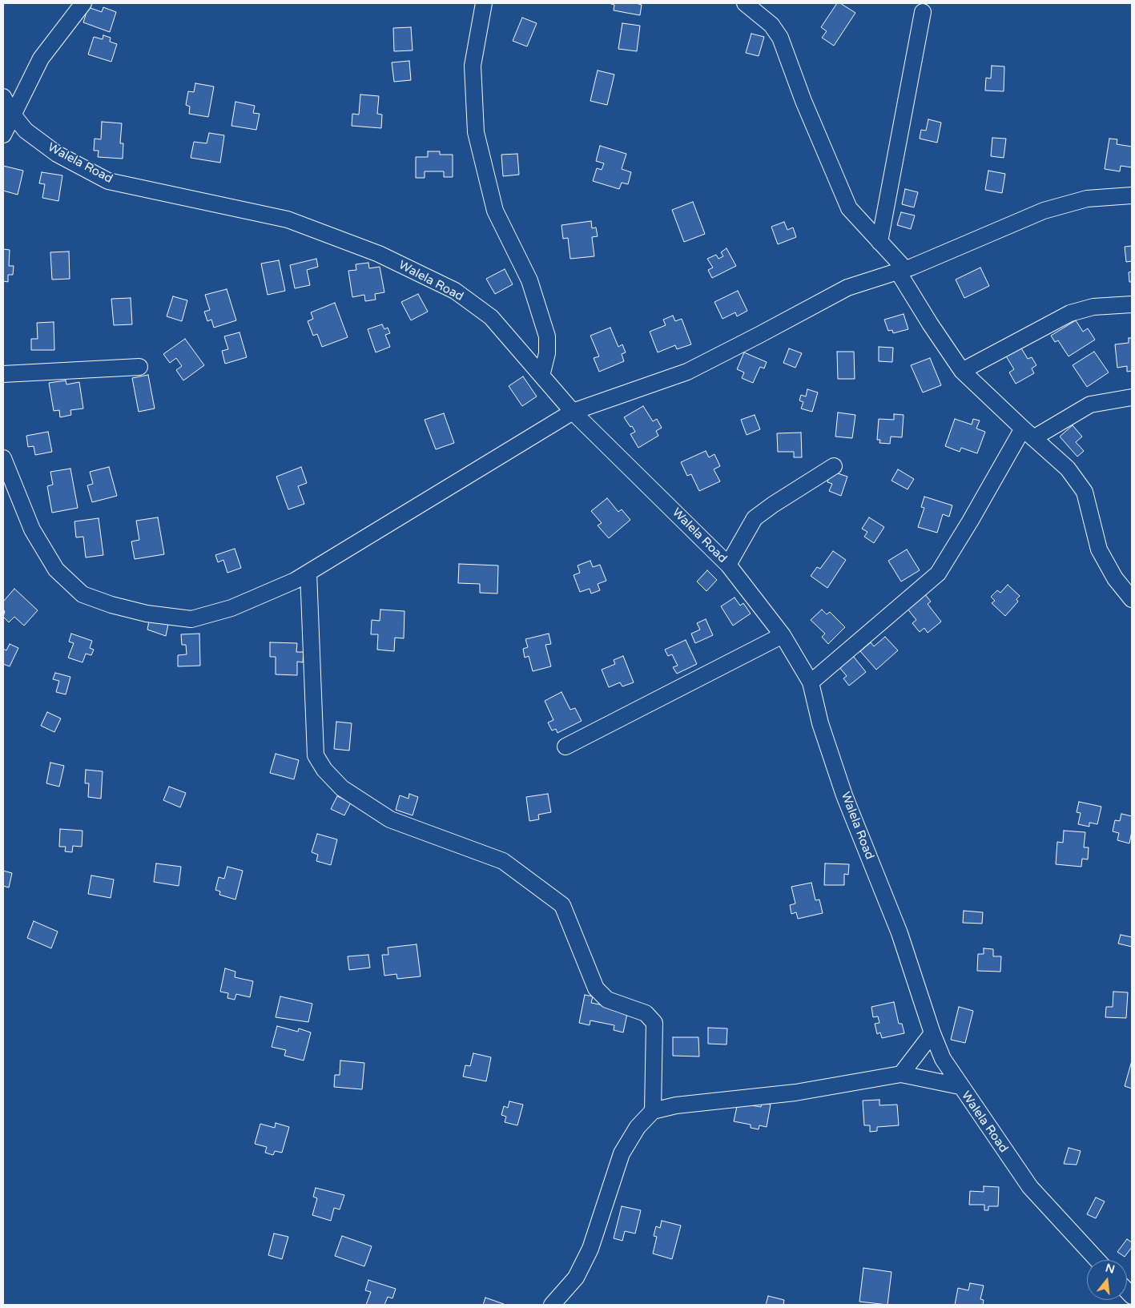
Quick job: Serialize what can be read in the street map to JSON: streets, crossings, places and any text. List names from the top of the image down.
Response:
{
  "streets": {
    "street": ["Walela Road"]
  },
  "north": "top"
}
